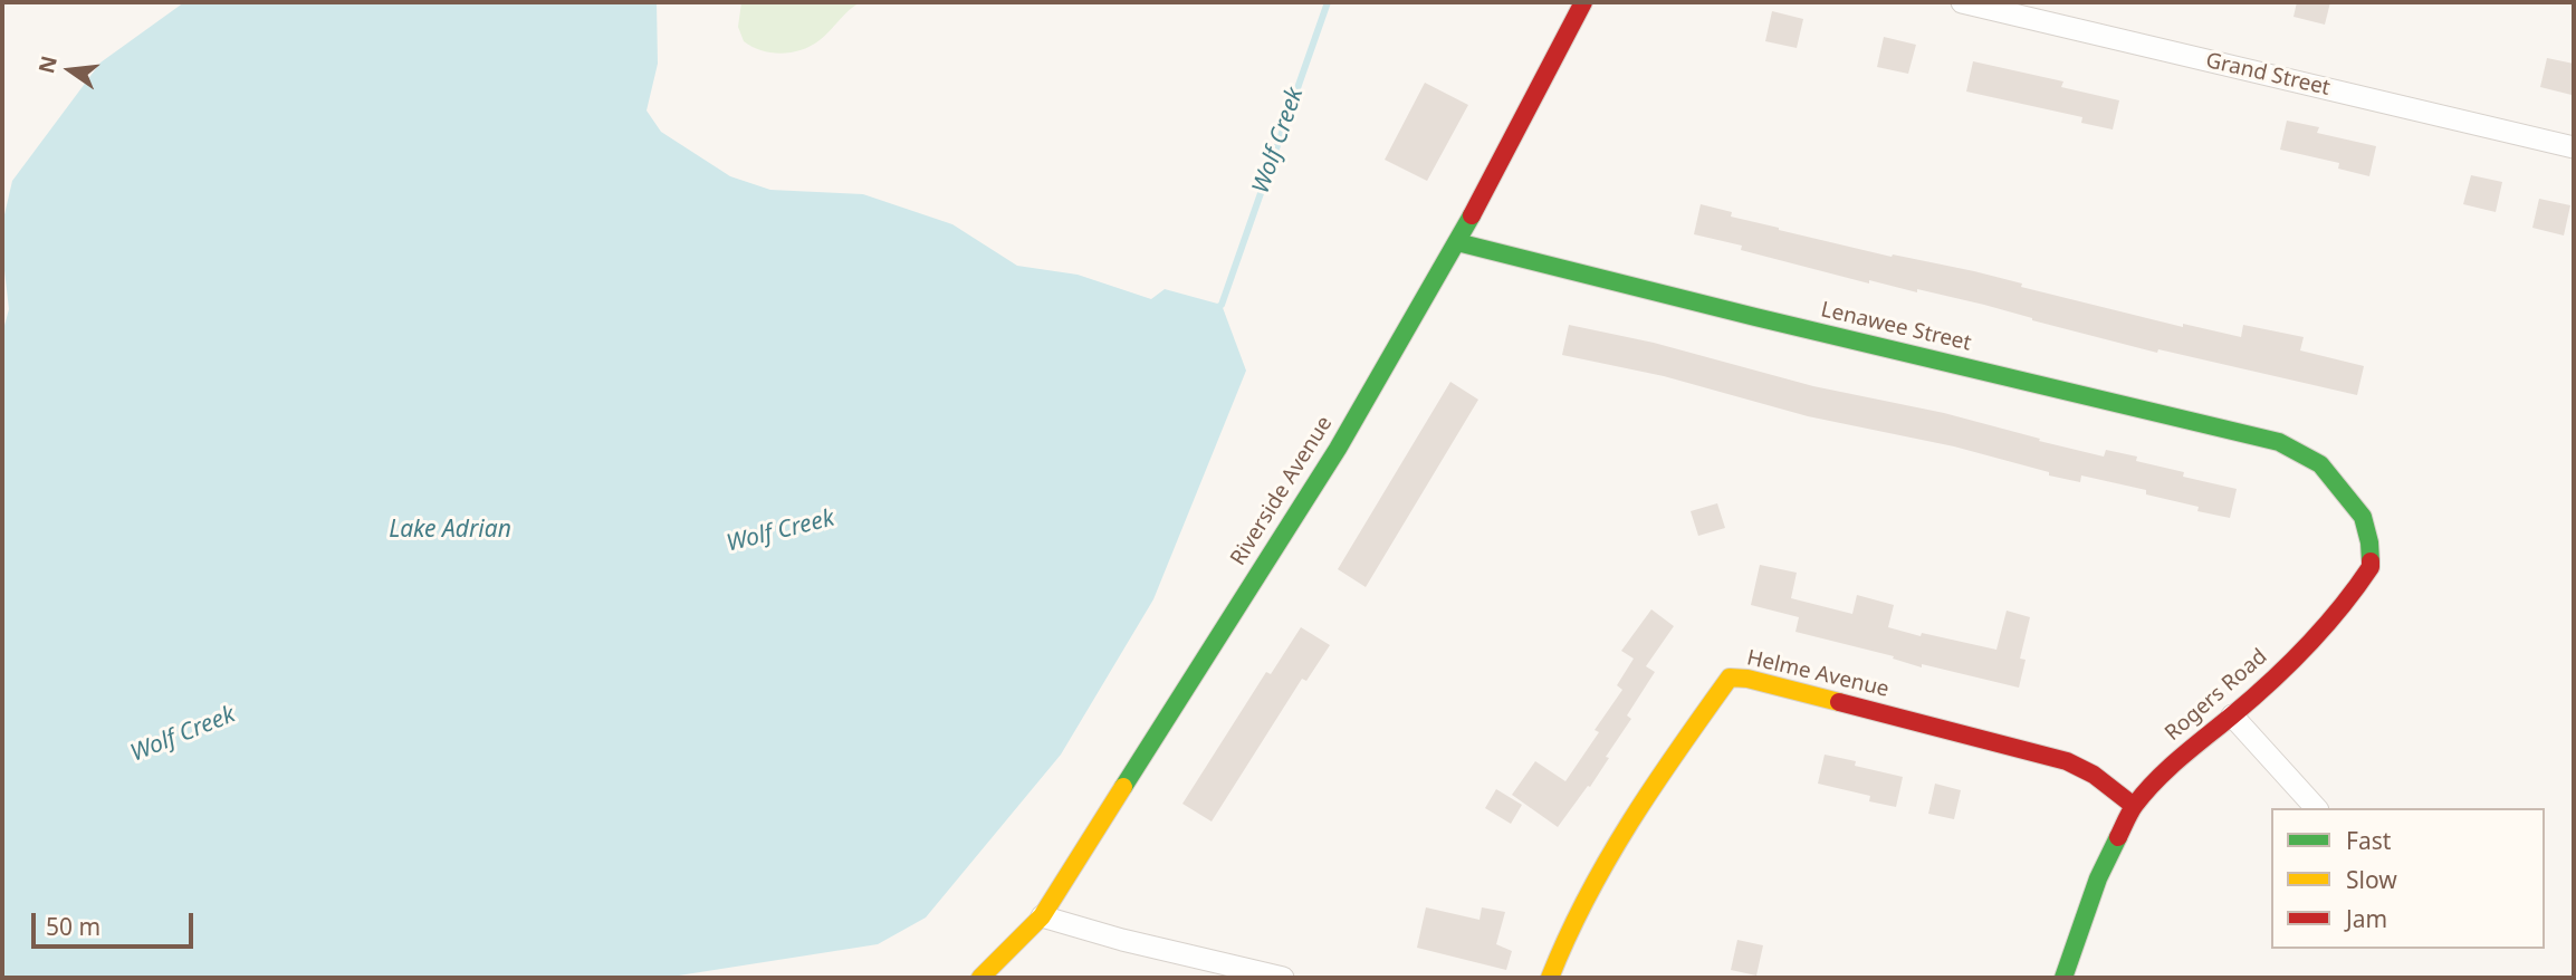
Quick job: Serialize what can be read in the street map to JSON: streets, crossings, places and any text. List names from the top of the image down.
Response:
{
  "streets": {
    "street": [
      "Grand Street",
      "Lenawee Street",
      "Riverside Avenue",
      "Helme Avenue",
      "Rogers Road"
    ]
  },
  "crossings": [
    ["Lenawee Street", "Riverside Avenue"],
    ["Lenawee Street", "Rogers Road"],
    ["Helme Avenue", "Rogers Road"]
  ],
  "water": ["Wolf Creek", "Lake Adrian"],
  "legend": ["Fast", "Slow", "Jam"],
  "scale_bar": "50 m",
  "north": "left"
}
